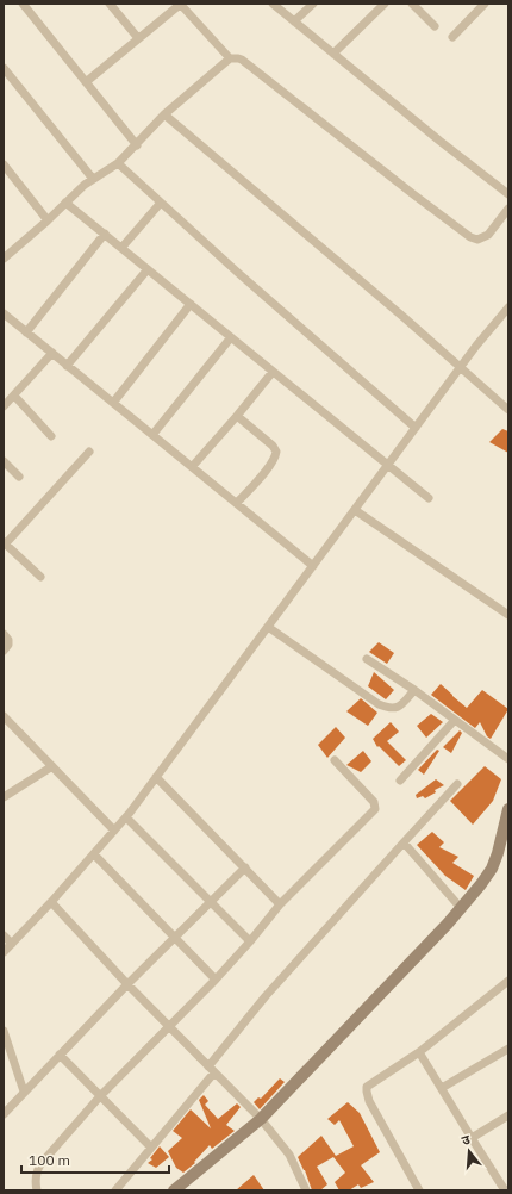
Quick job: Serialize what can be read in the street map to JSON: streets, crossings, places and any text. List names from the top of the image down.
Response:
{
  "scale_bar": "100 m",
  "north": "top"
}
